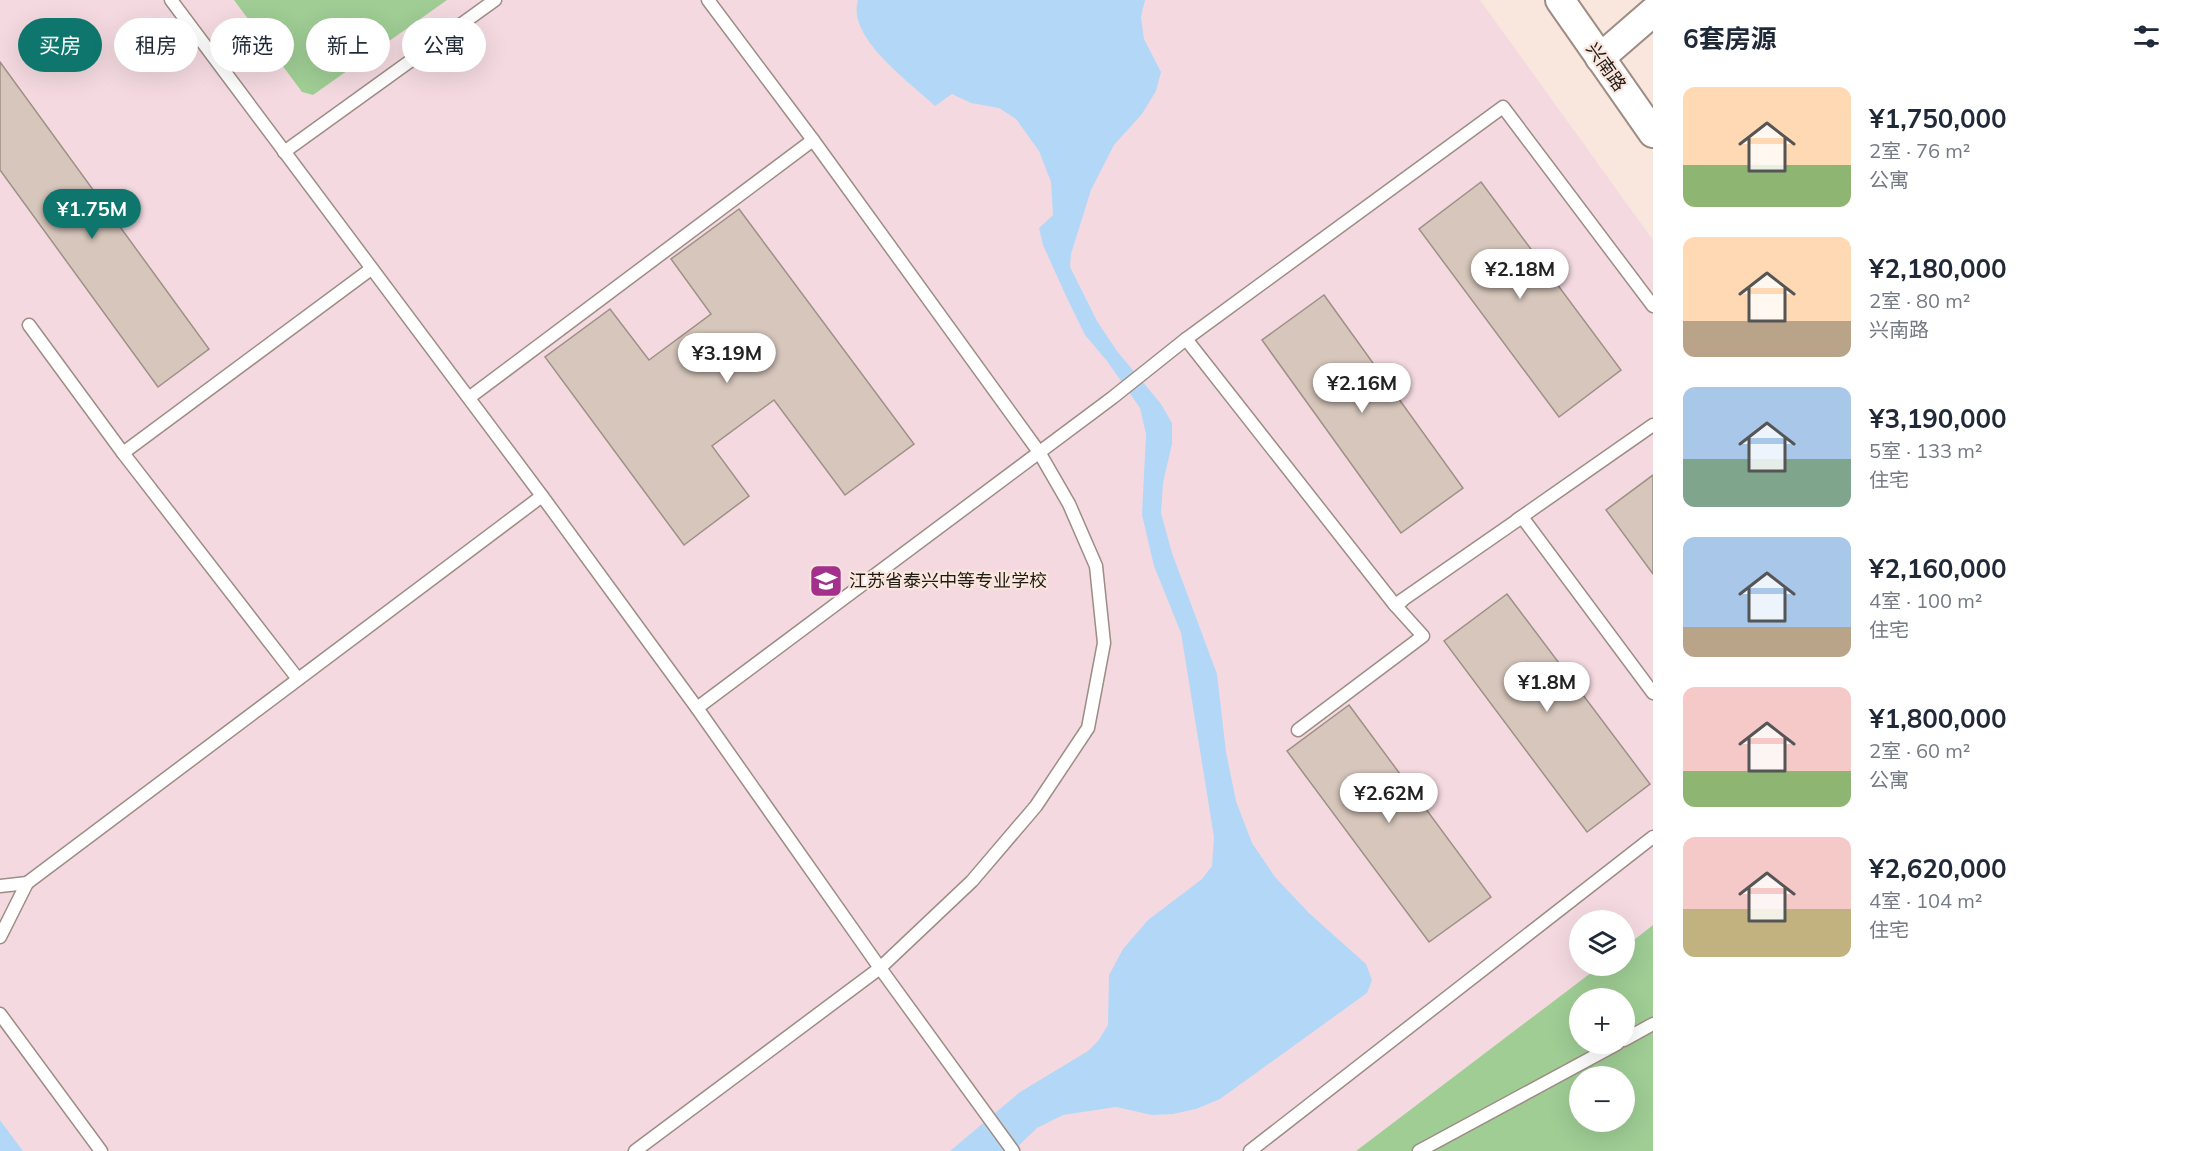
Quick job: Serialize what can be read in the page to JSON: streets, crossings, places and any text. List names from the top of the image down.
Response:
{
  "streets": {
    "street": ["兴南路"]
  },
  "places": {
    "school or university": ["江苏省泰兴中等专业学校"]
  },
  "page": {
    "heading": "6套房源",
    "chip": [
      "买房",
      "租房",
      "筛选",
      "新上",
      "公寓"
    ],
    "list": [
      {
        "name": "¥1,750,000",
        "note": "2室 · 76 m² · 公寓"
      },
      {
        "name": "¥2,180,000",
        "note": "2室 · 80 m² · 兴南路"
      },
      {
        "name": "¥3,190,000",
        "note": "5室 · 133 m² · 住宅"
      },
      {
        "name": "¥2,160,000",
        "note": "4室 · 100 m² · 住宅"
      },
      {
        "name": "¥1,800,000",
        "note": "2室 · 60 m² · 公寓"
      },
      {
        "name": "¥2,620,000",
        "note": "4室 · 104 m² · 住宅"
      }
    ],
    "price": [
      "¥1.75M",
      "¥2.18M",
      "¥3.19M",
      "¥2.16M",
      "¥1.8M",
      "¥2.62M"
    ],
    "map_buttons": ["+", "−"]
  }
}
